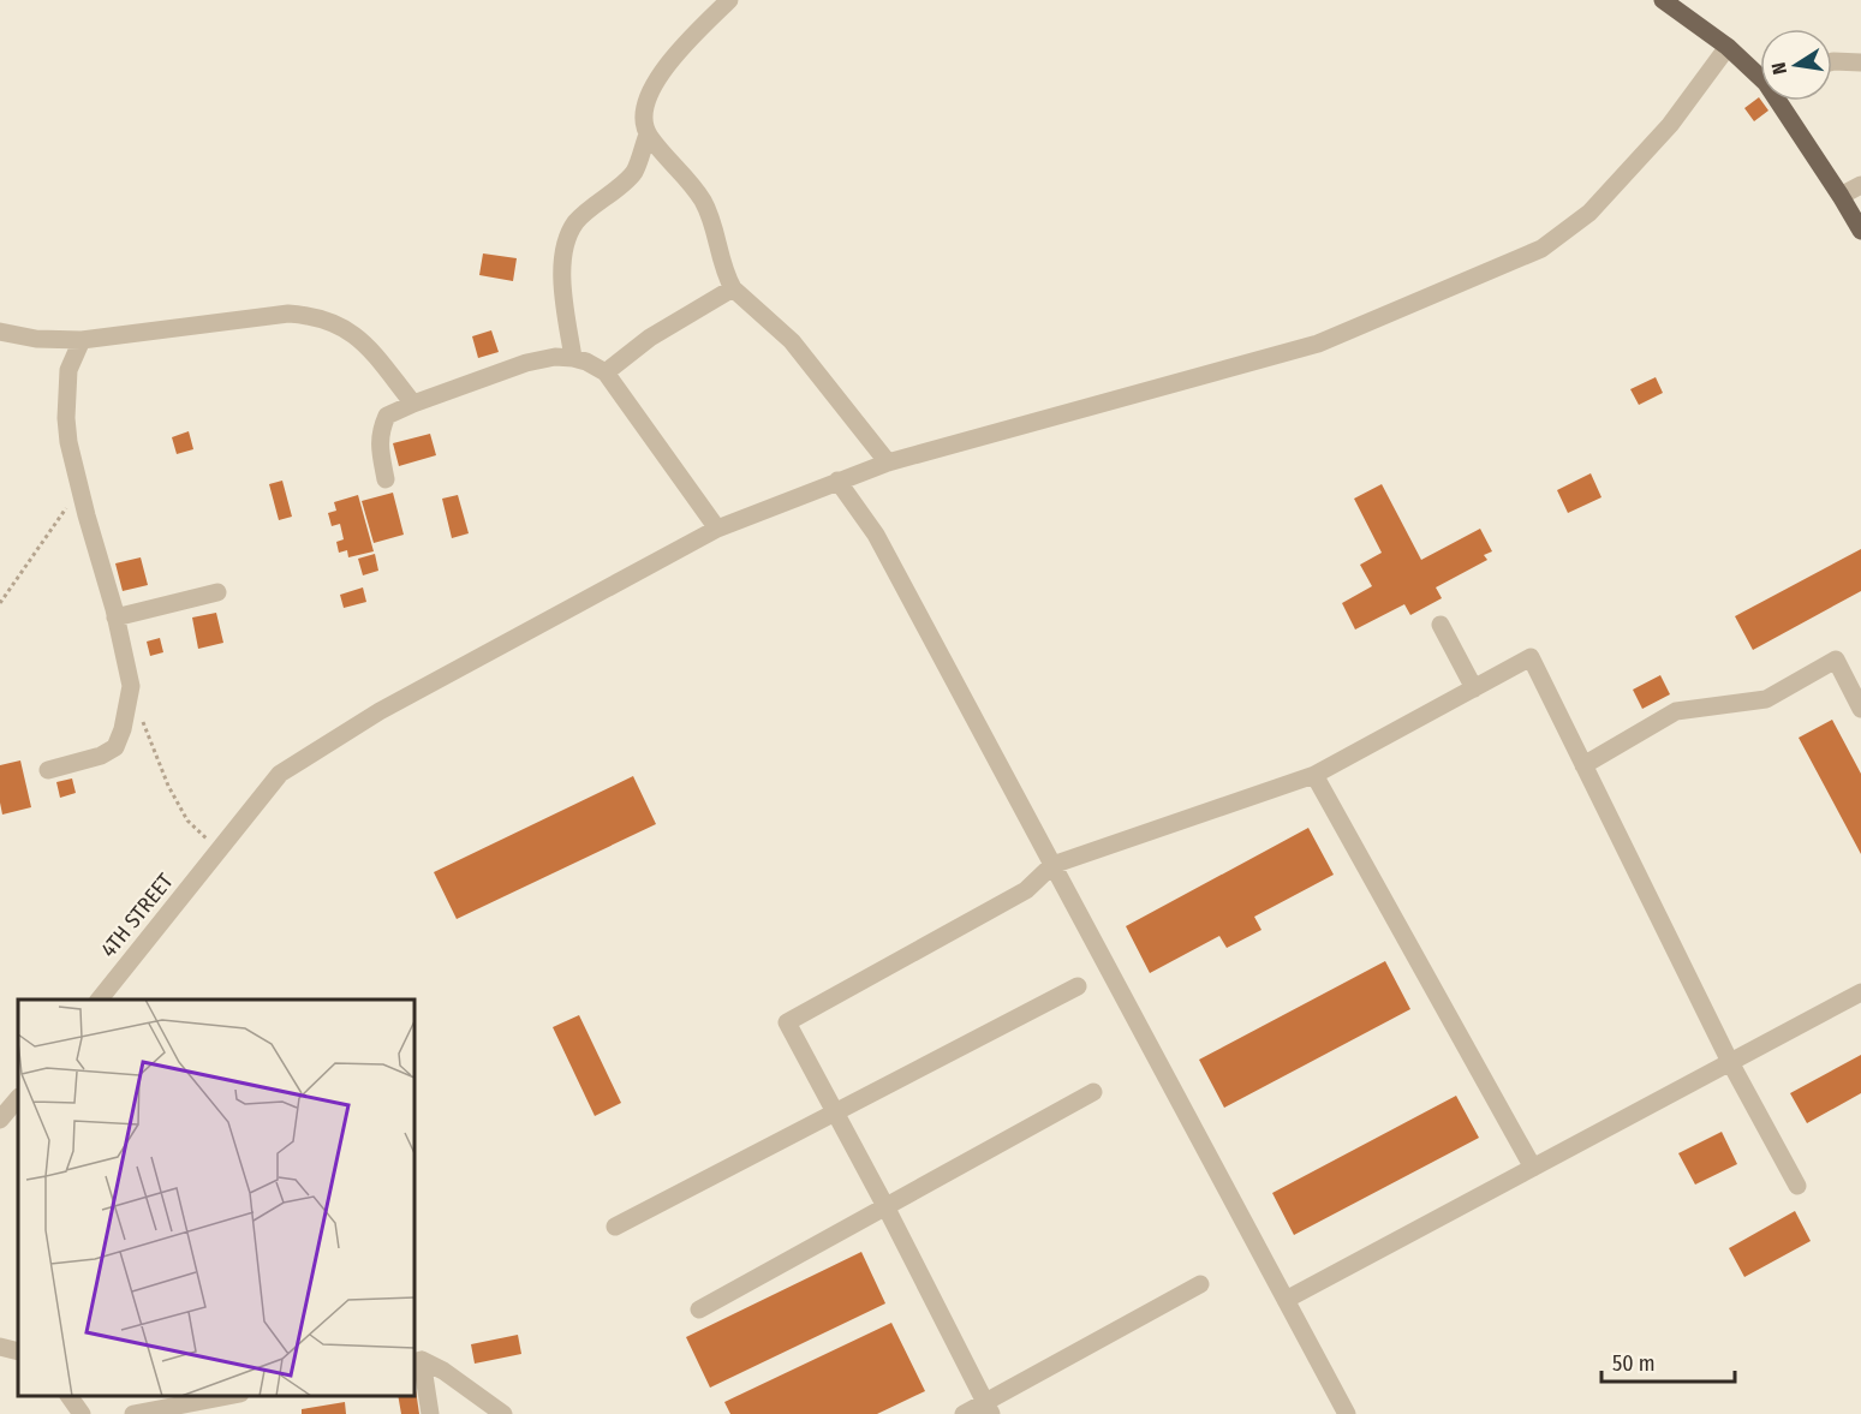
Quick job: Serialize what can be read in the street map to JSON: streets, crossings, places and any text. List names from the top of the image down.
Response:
{
  "streets": {
    "street": ["4TH STREET"]
  },
  "scale_bar": "50 m",
  "north": "left"
}
